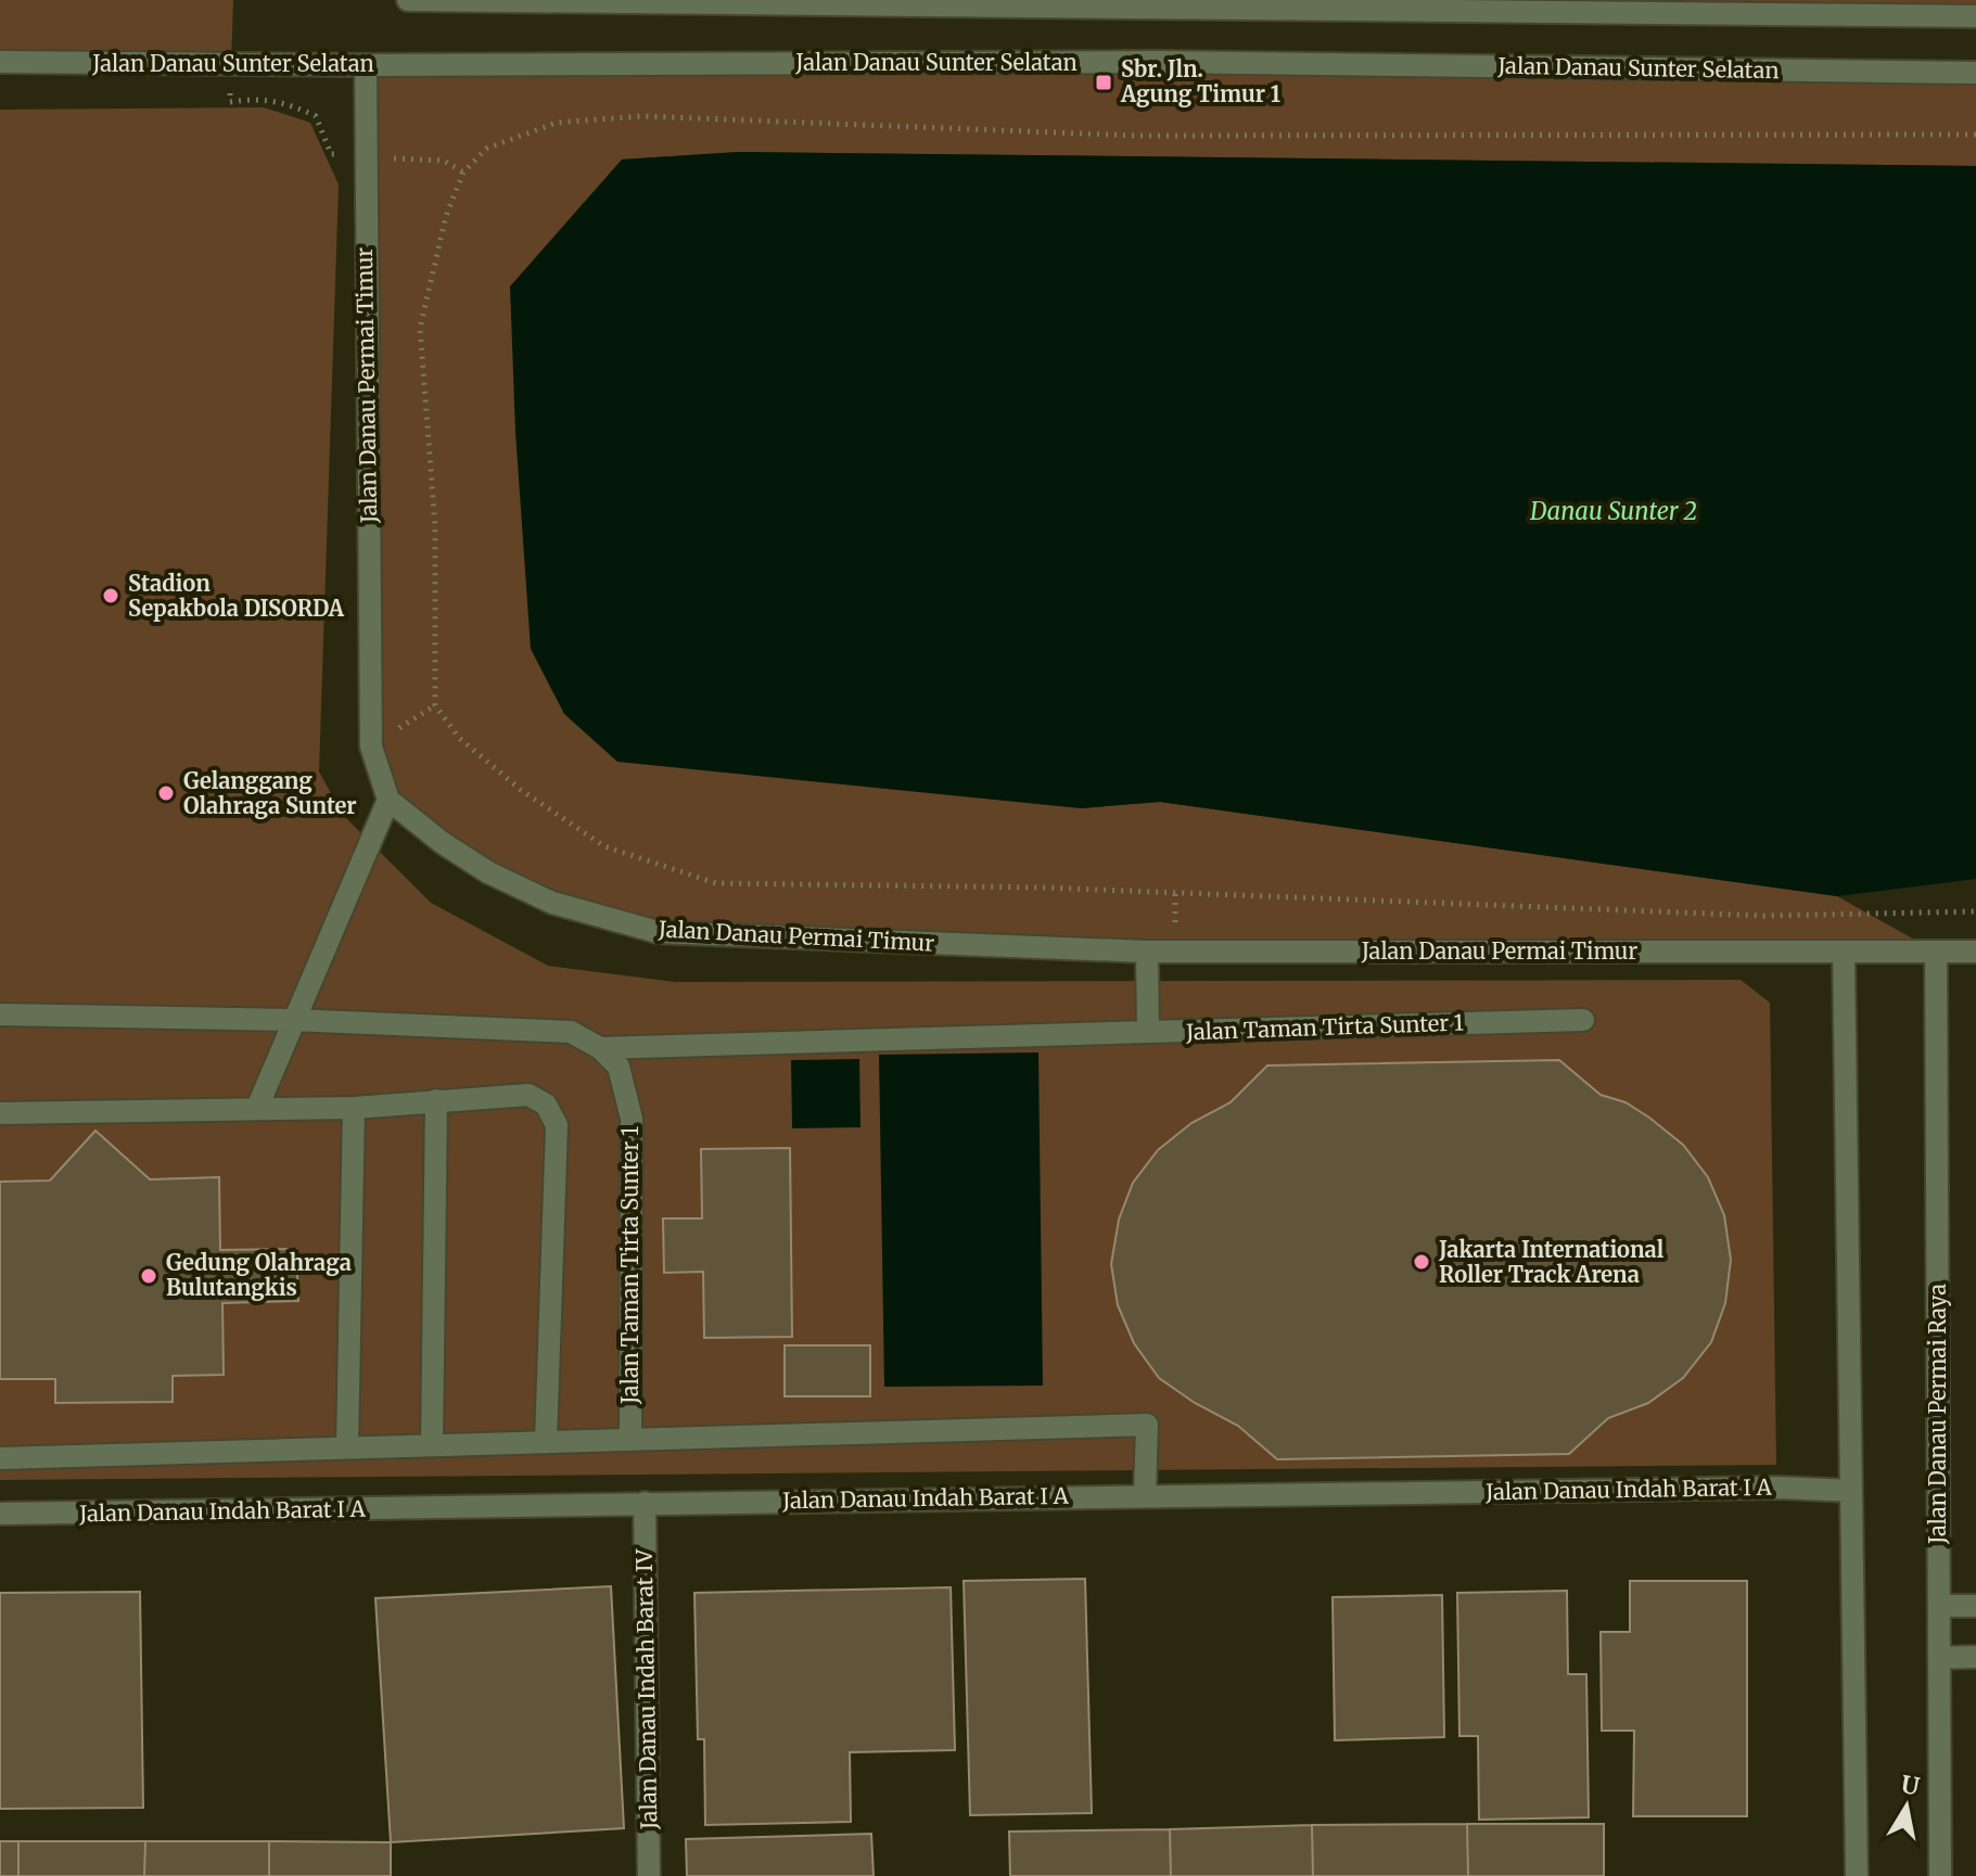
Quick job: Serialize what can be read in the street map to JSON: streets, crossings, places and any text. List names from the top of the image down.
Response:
{
  "streets": {
    "street": [
      "Jalan Danau Sunter Selatan",
      "Jalan Danau Permai Timur",
      "Jalan Taman Tirta Sunter 1",
      "Jalan Danau Permai Raya",
      "Jalan Danau Indah Barat I A",
      "Jalan Danau Indah Barat IV"
    ]
  },
  "crossings": [
    ["Jalan Danau Sunter Selatan", "Jalan Danau Permai Timur"],
    ["Jalan Danau Permai Timur", "Jalan Danau Permai Raya"],
    ["Jalan Danau Indah Barat I A", "Jalan Danau Indah Barat IV"]
  ],
  "water": ["Danau Sunter 2"],
  "places": {
    "transit": ["Sbr. Jln. Agung Timur 1"],
    "other": [
      "Stadion Sepakbola DISORDA",
      "Gelanggang Olahraga Sunter",
      "Jakarta International Roller Track Arena",
      "Gedung Olahraga Bulutangkis"
    ]
  },
  "north": "top"
}
